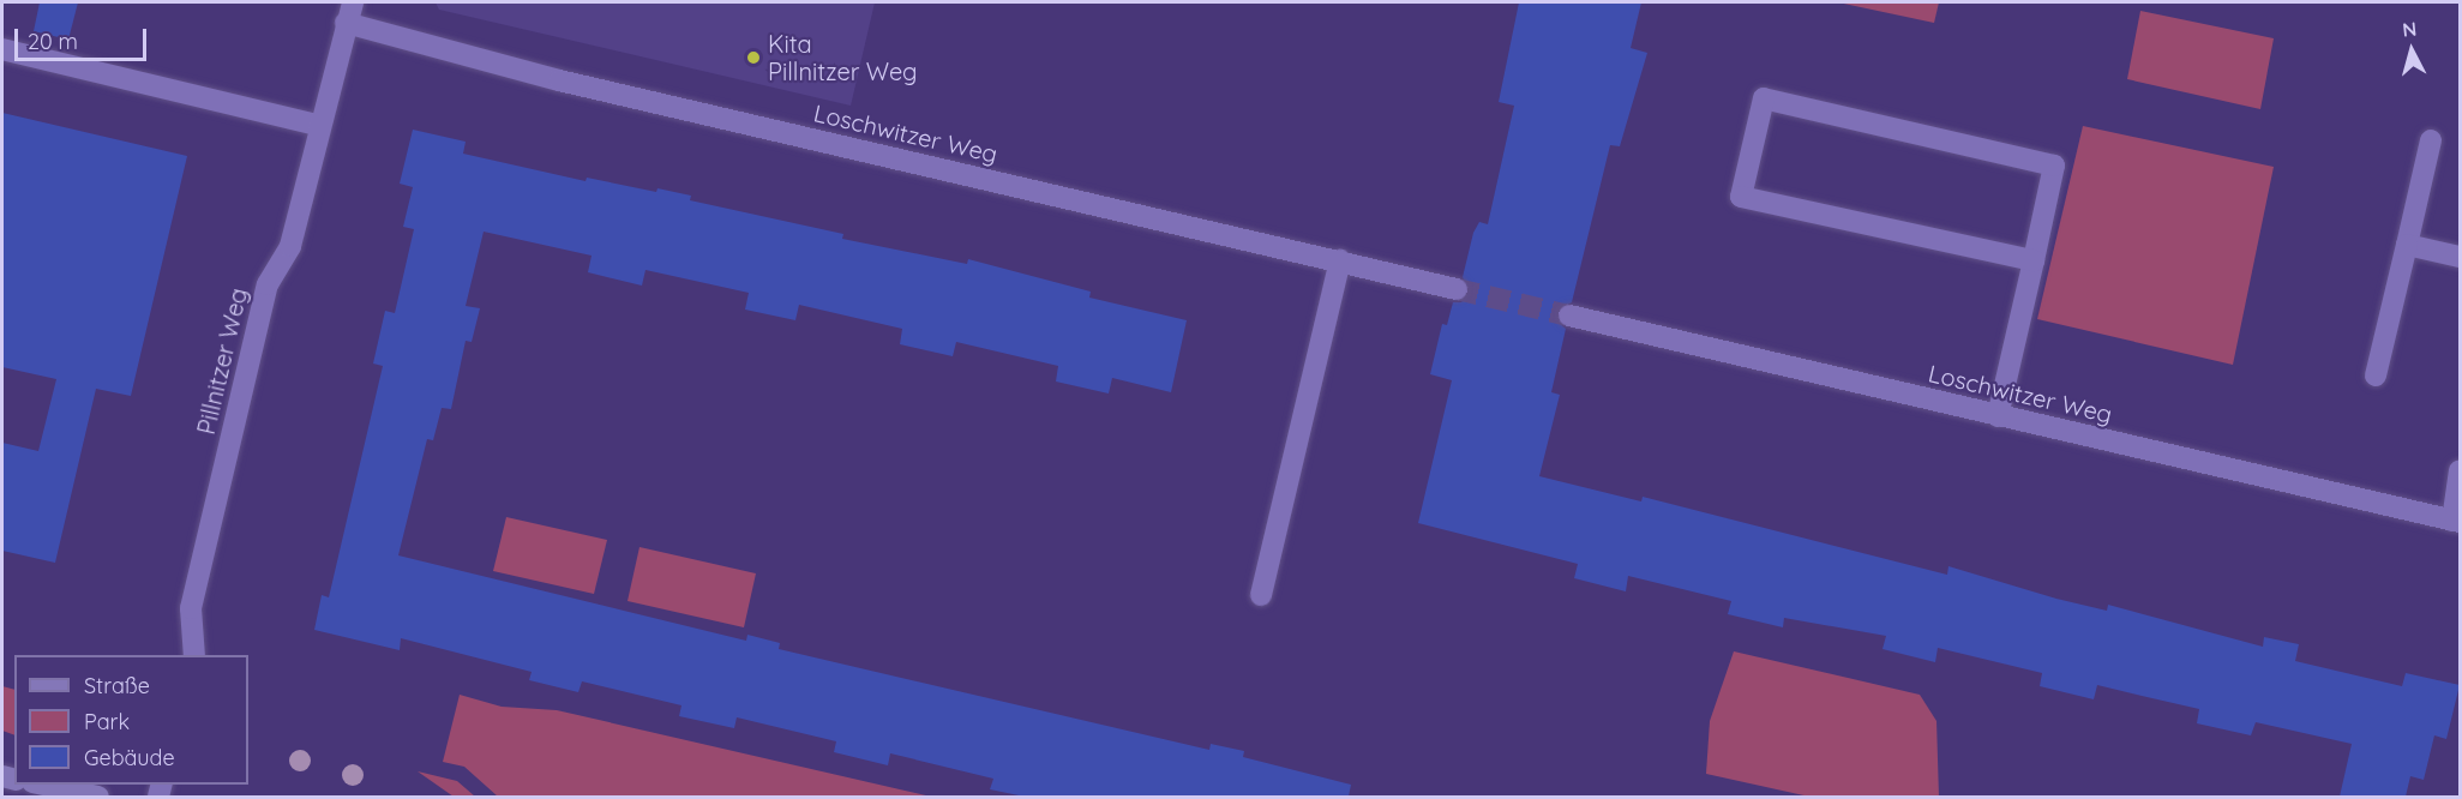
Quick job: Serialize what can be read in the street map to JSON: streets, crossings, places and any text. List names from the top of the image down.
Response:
{
  "streets": {
    "street": ["Loschwitzer Weg", "Pillnitzer Weg"]
  },
  "crossings": [
    ["Loschwitzer Weg", "Pillnitzer Weg"]
  ],
  "places": ["Kita Pillnitzer Weg"],
  "legend": ["Straße", "Park", "Gebäude"],
  "scale_bar": "20 m",
  "north": "top"
}
